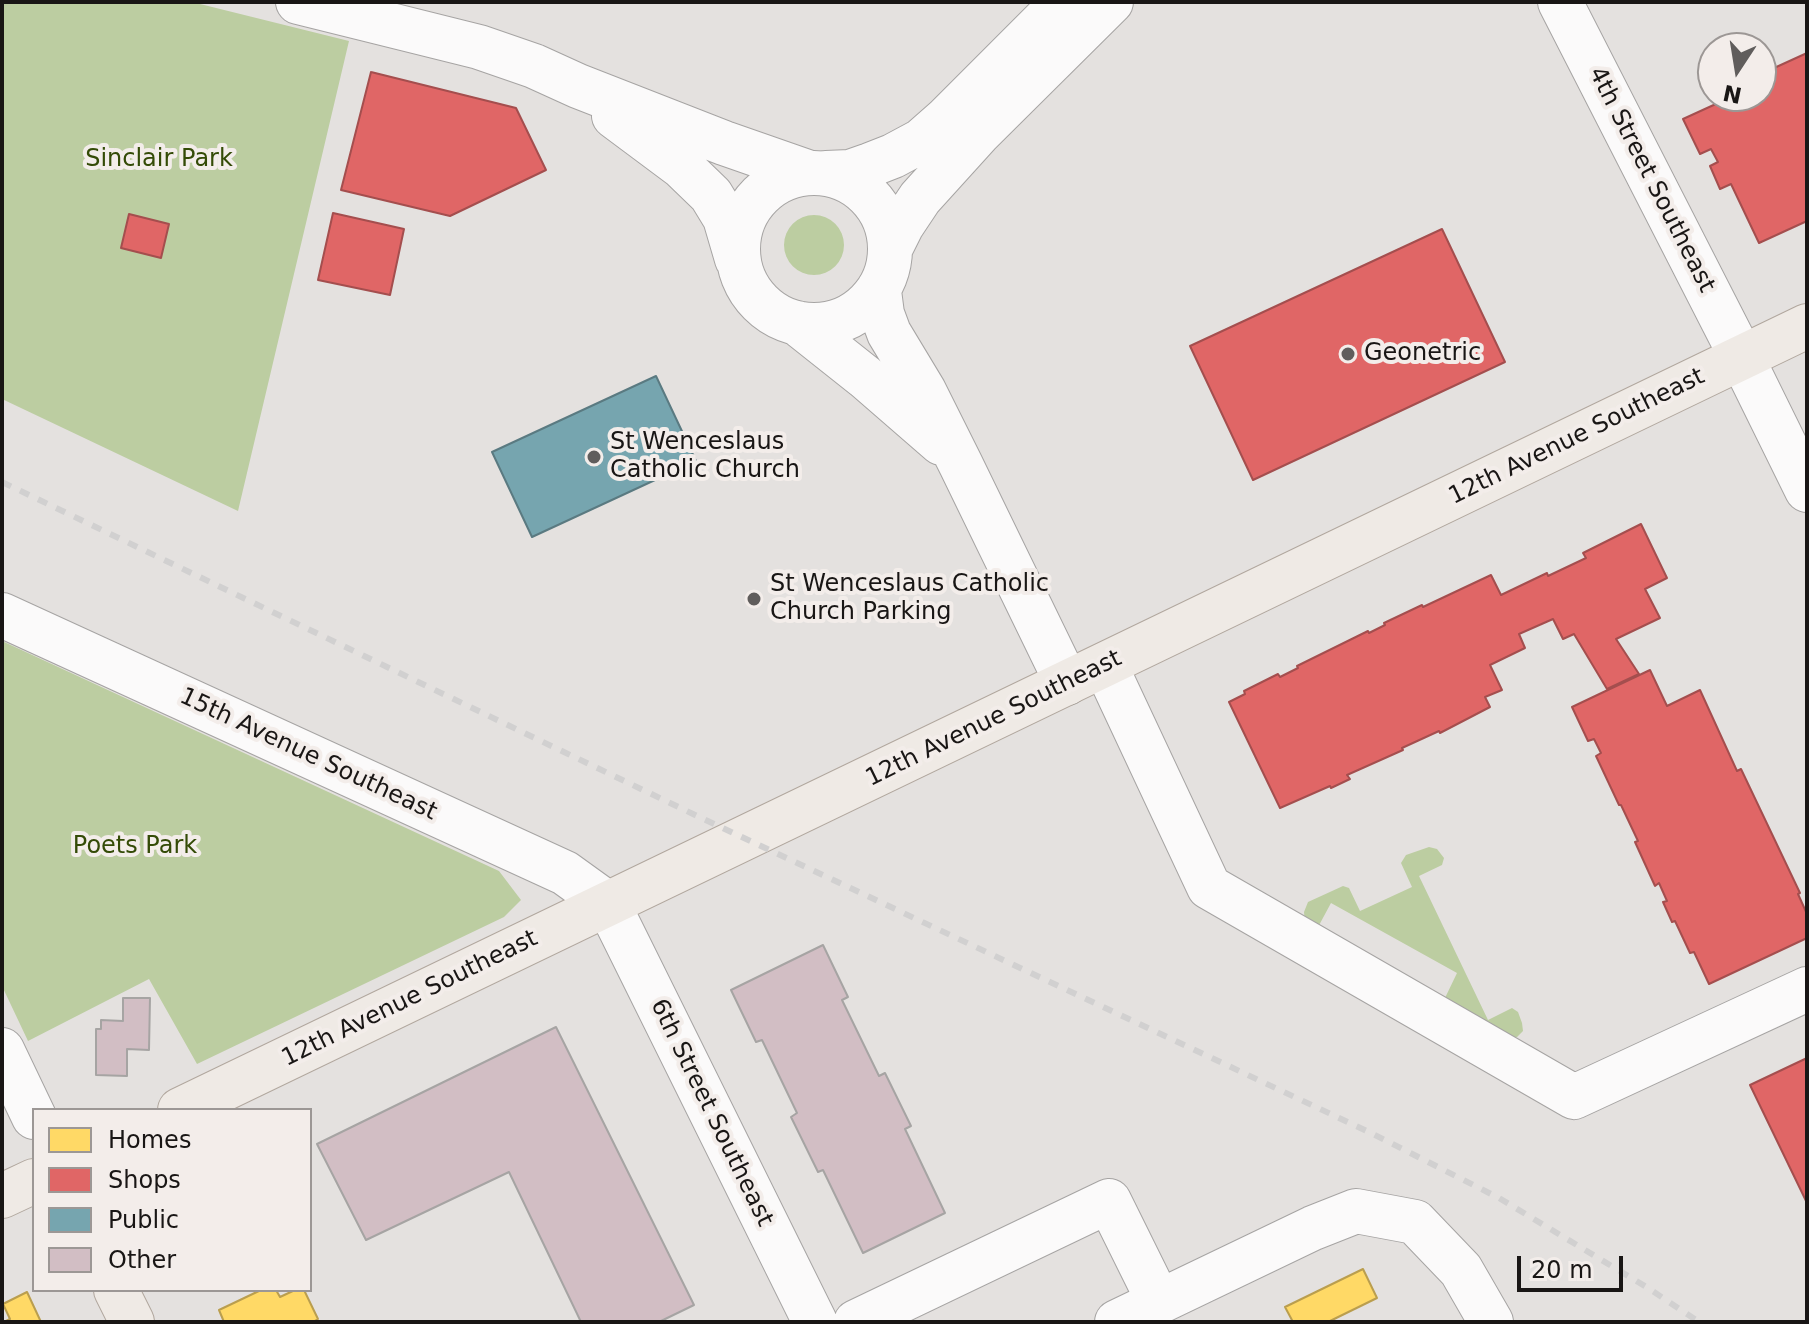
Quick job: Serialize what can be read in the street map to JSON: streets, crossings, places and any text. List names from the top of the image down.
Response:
{
  "streets": {
    "main road": ["12th Avenue Southeast"],
    "street": ["4th Street Southeast", "15th Avenue Southeast", "6th Street Southeast"]
  },
  "crossings": [
    ["4th Street Southeast", "12th Avenue Southeast"],
    ["12th Avenue Southeast", "15th Avenue Southeast"],
    ["12th Avenue Southeast", "6th Street Southeast"],
    ["15th Avenue Southeast", "6th Street Southeast"]
  ],
  "parks": ["Sinclair Park", "Poets Park"],
  "places": ["Geonetric", "St Wenceslaus Catholic Church", "St Wenceslaus Catholic Church Parking"],
  "legend": [
    "Homes",
    "Shops",
    "Public",
    "Other"
  ],
  "scale_bar": "20 m",
  "north": "bottom"
}
